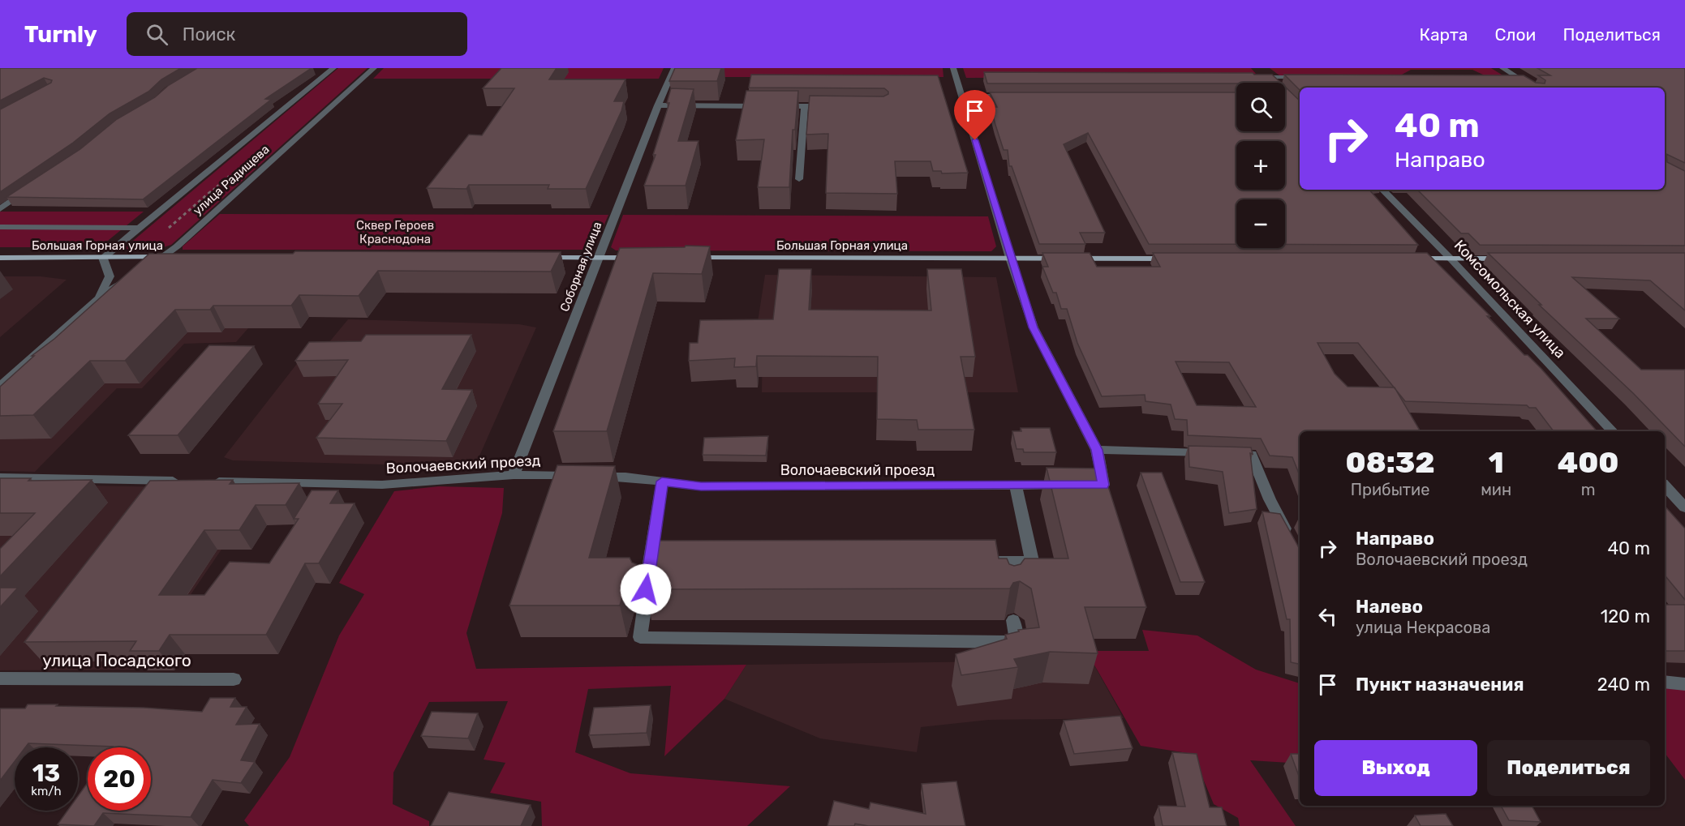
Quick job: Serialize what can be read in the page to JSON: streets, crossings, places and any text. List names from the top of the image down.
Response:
{
  "streets": {
    "main road": ["Большая Горная улица"],
    "street": [
      "улица Радищева",
      "Соборная улица",
      "Комсомольская улица",
      "Волочаевский проезд",
      "улица Посадского"
    ]
  },
  "crossings": [
    ["улица Радищева", "Большая Горная улица"],
    ["Соборная улица", "Волочаевский проезд"]
  ],
  "parks": ["Сквер Героев Краснодона"],
  "page": {
    "header": "Turnly",
    "search": "Поиск",
    "nav": ["Карта", "Слои", "Поделиться"],
    "map_buttons": ["+", "−"],
    "turn": ["40 m", "Направо"],
    "eta": [
      "08:32",
      "Прибытие",
      "1",
      "мин",
      "400",
      "m"
    ],
    "list": [
      {
        "name": "Направо",
        "note": "Волочаевский проезд",
        "value": "40 m"
      },
      {
        "name": "Налево",
        "note": "улица Некрасова",
        "value": "120 m"
      },
      {
        "name": "Пункт назначения",
        "value": "240 m"
      }
    ],
    "buttons": ["Выход", "Поделиться"],
    "speed": "13 km/h",
    "limit": "20"
  }
}
